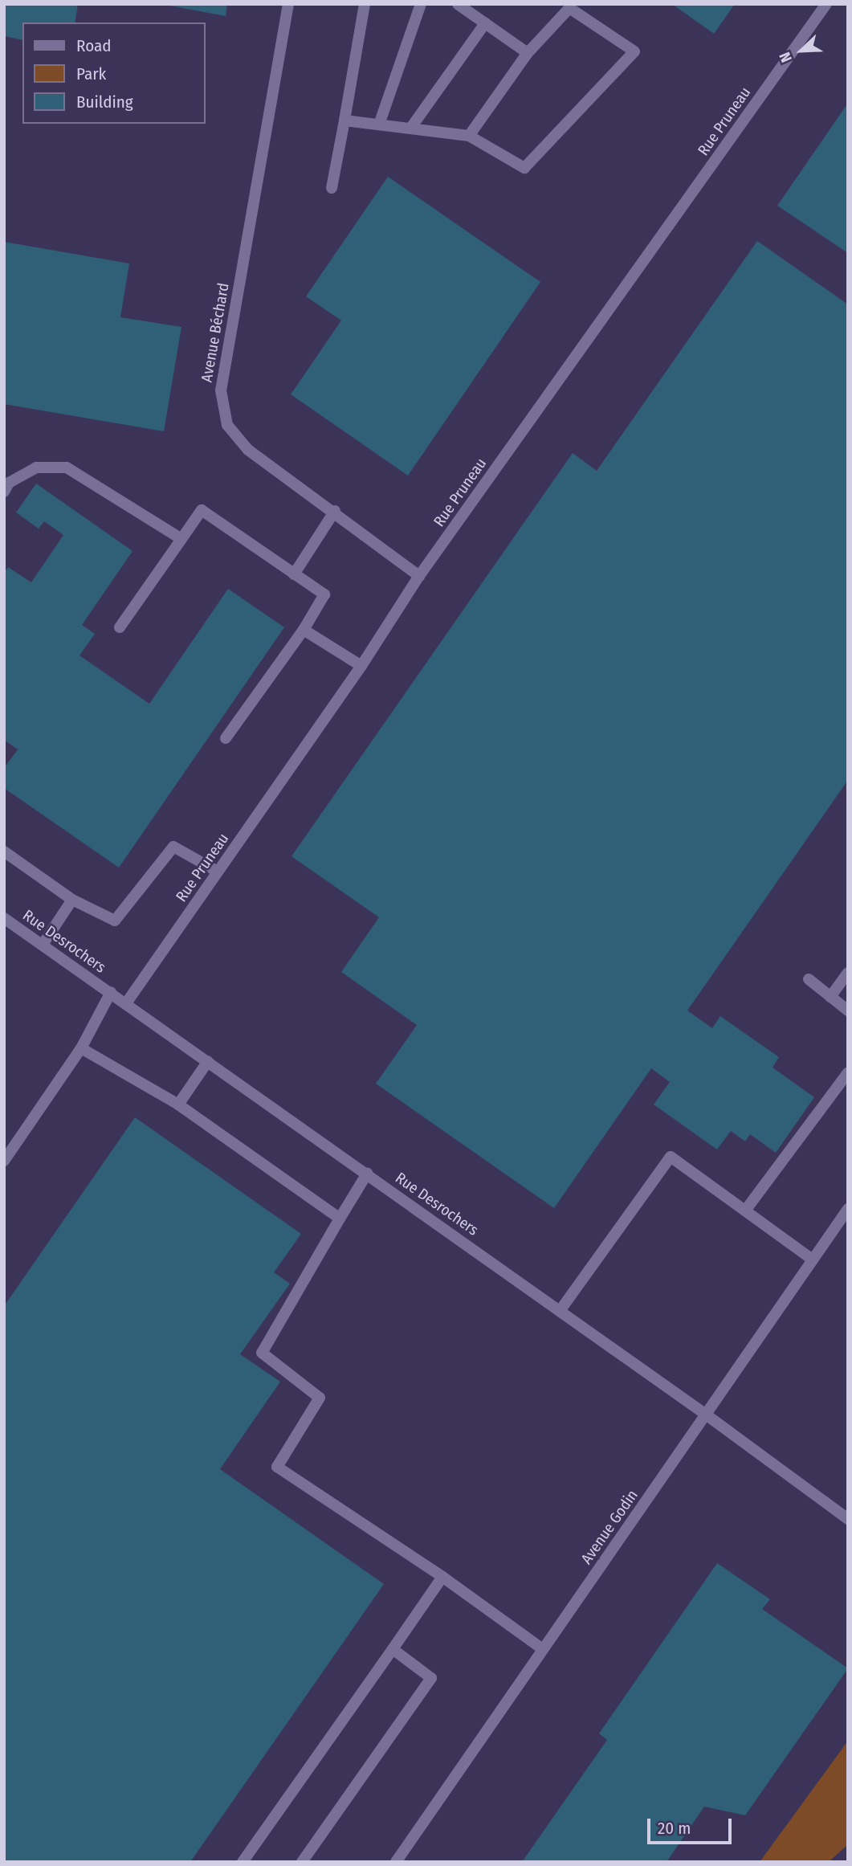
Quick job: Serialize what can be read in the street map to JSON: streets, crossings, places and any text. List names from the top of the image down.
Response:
{
  "streets": {
    "street": [
      "Rue Pruneau",
      "Avenue Béchard",
      "Rue Desrochers",
      "Avenue Godin"
    ]
  },
  "crossings": [
    ["Rue Pruneau", "Avenue Béchard"],
    ["Rue Pruneau", "Rue Desrochers"],
    ["Rue Desrochers", "Avenue Godin"]
  ],
  "legend": ["Road", "Park", "Building"],
  "scale_bar": "20 m",
  "north": "bottom left"
}
